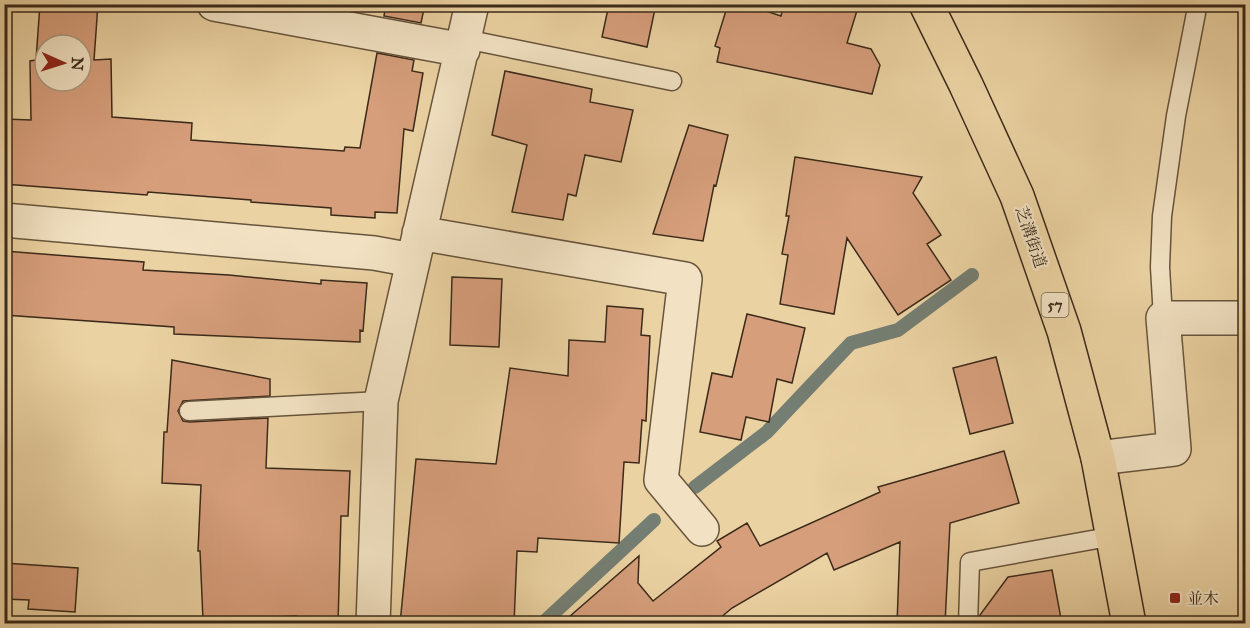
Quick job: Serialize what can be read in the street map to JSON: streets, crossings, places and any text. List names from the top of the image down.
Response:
{
  "streets": {
    "main road": ["芝溝街道", "57"]
  },
  "places": {
    "transit": ["並木"]
  },
  "north": "right"
}
